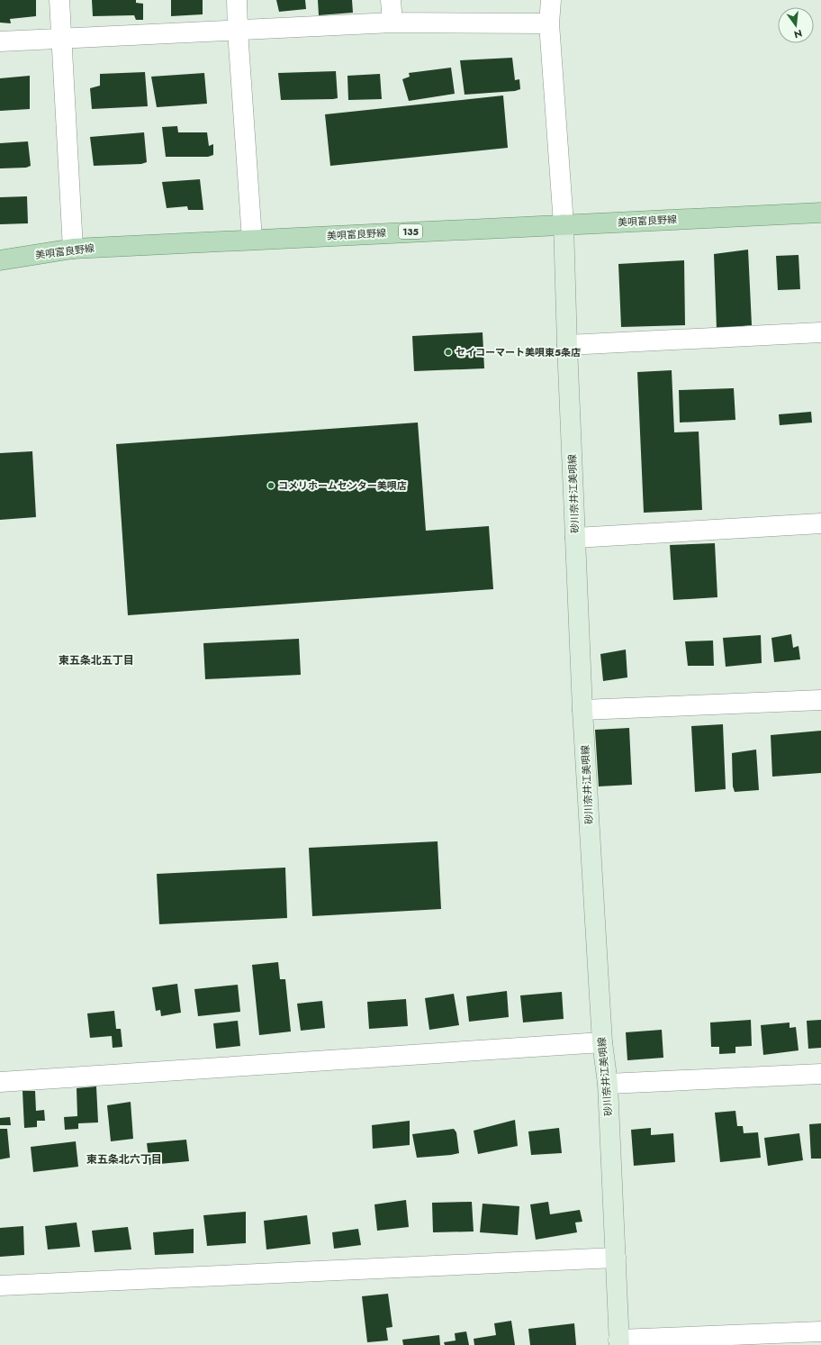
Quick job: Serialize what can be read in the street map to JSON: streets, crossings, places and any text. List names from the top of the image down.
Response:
{
  "streets": {
    "main road": ["美唄富良野線", "135", "砂川奈井江美唄線"]
  },
  "crossings": [
    ["美唄富良野線", "砂川奈井江美唄線"]
  ],
  "districts": ["東五条北五丁目", "東五条北六丁目"],
  "places": ["セイコーマート美唄東5条店", "コメリホームセンター美唄店"],
  "north": "bottom"
}
